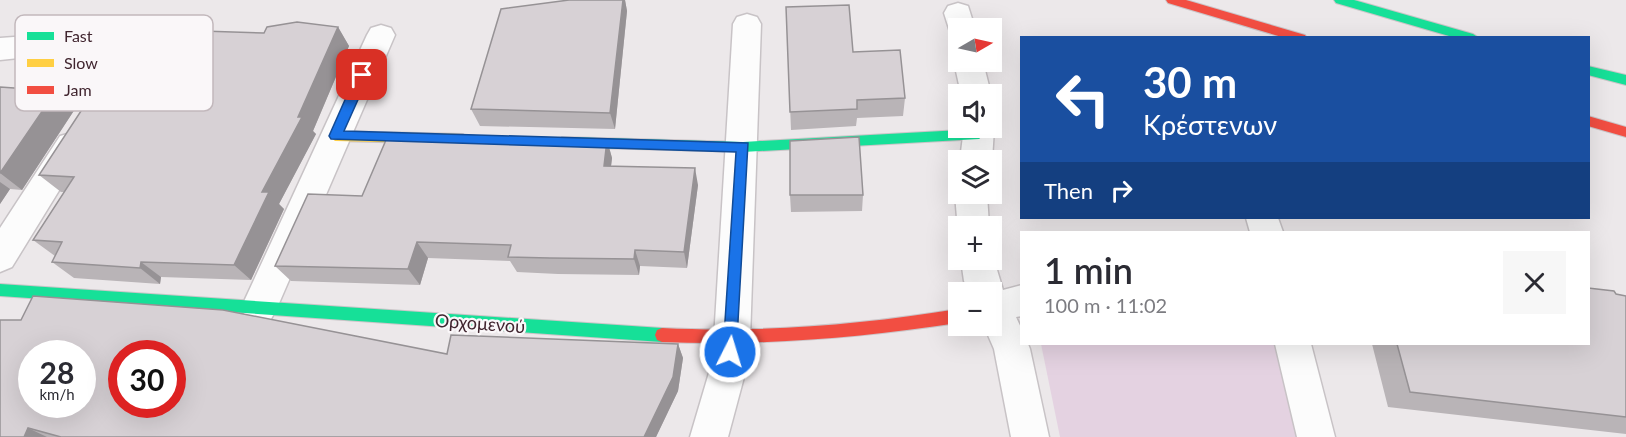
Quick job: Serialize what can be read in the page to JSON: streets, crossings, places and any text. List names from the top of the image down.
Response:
{
  "streets": {
    "street": ["Ορχομενού"]
  },
  "legend": ["Fast", "Slow", "Jam"],
  "north": "right",
  "page": {
    "map_buttons": ["+", "−"],
    "turn": ["30 m", "Κρέστενων"],
    "then": "Then",
    "heading": ["1 min", "100 m · 11:02"],
    "speed": "28 km/h",
    "limit": "30"
  }
}
